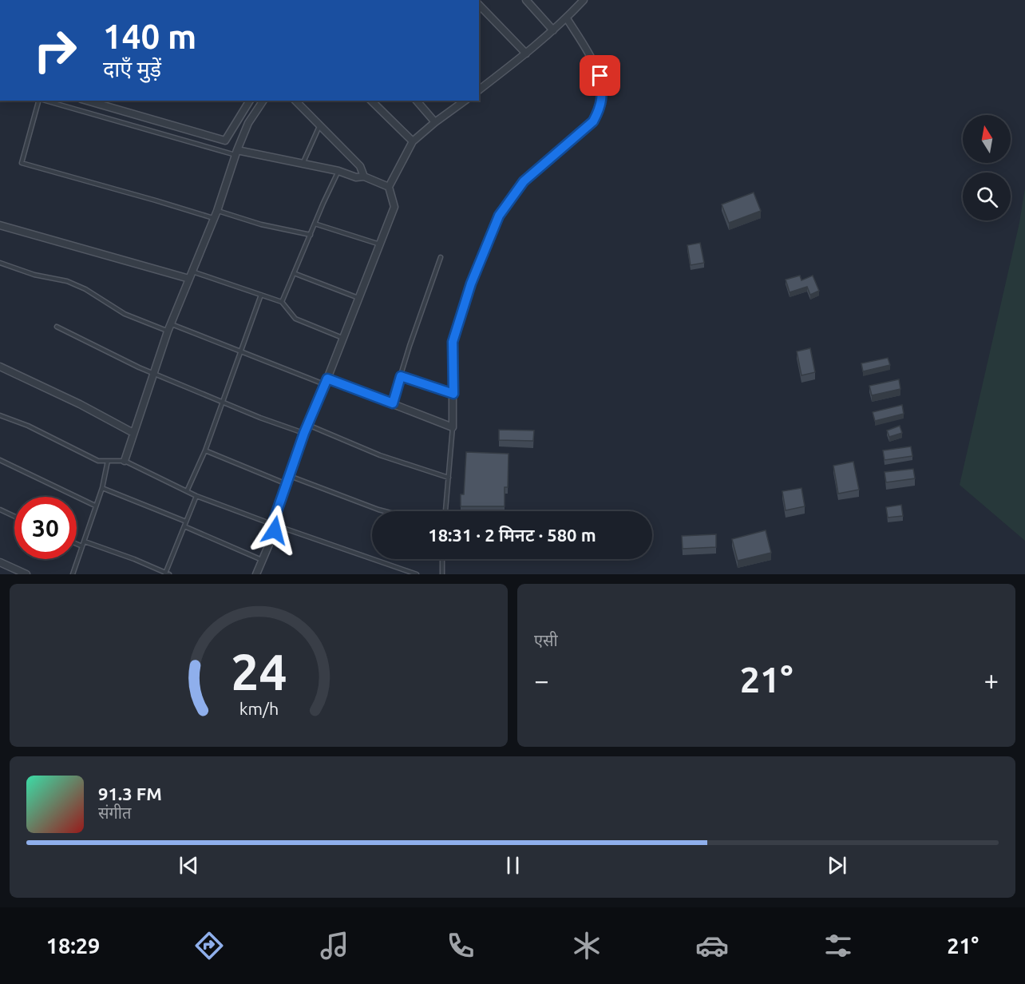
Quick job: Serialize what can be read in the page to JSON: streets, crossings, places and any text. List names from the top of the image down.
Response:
{
  "north": "top",
  "page": {
    "turn": ["140 m", "दाएँ मुड़ें"],
    "limit": "30",
    "trip": "18:31 · 2 मिनट · 580 m",
    "tile": "एसी",
    "heat": ["−", "21°", "+"],
    "song": ["91.3 FM", "संगीत"],
    "tabs": ["18:29", "21°"],
    "gauge": ["24", "km/h"]
  }
}
